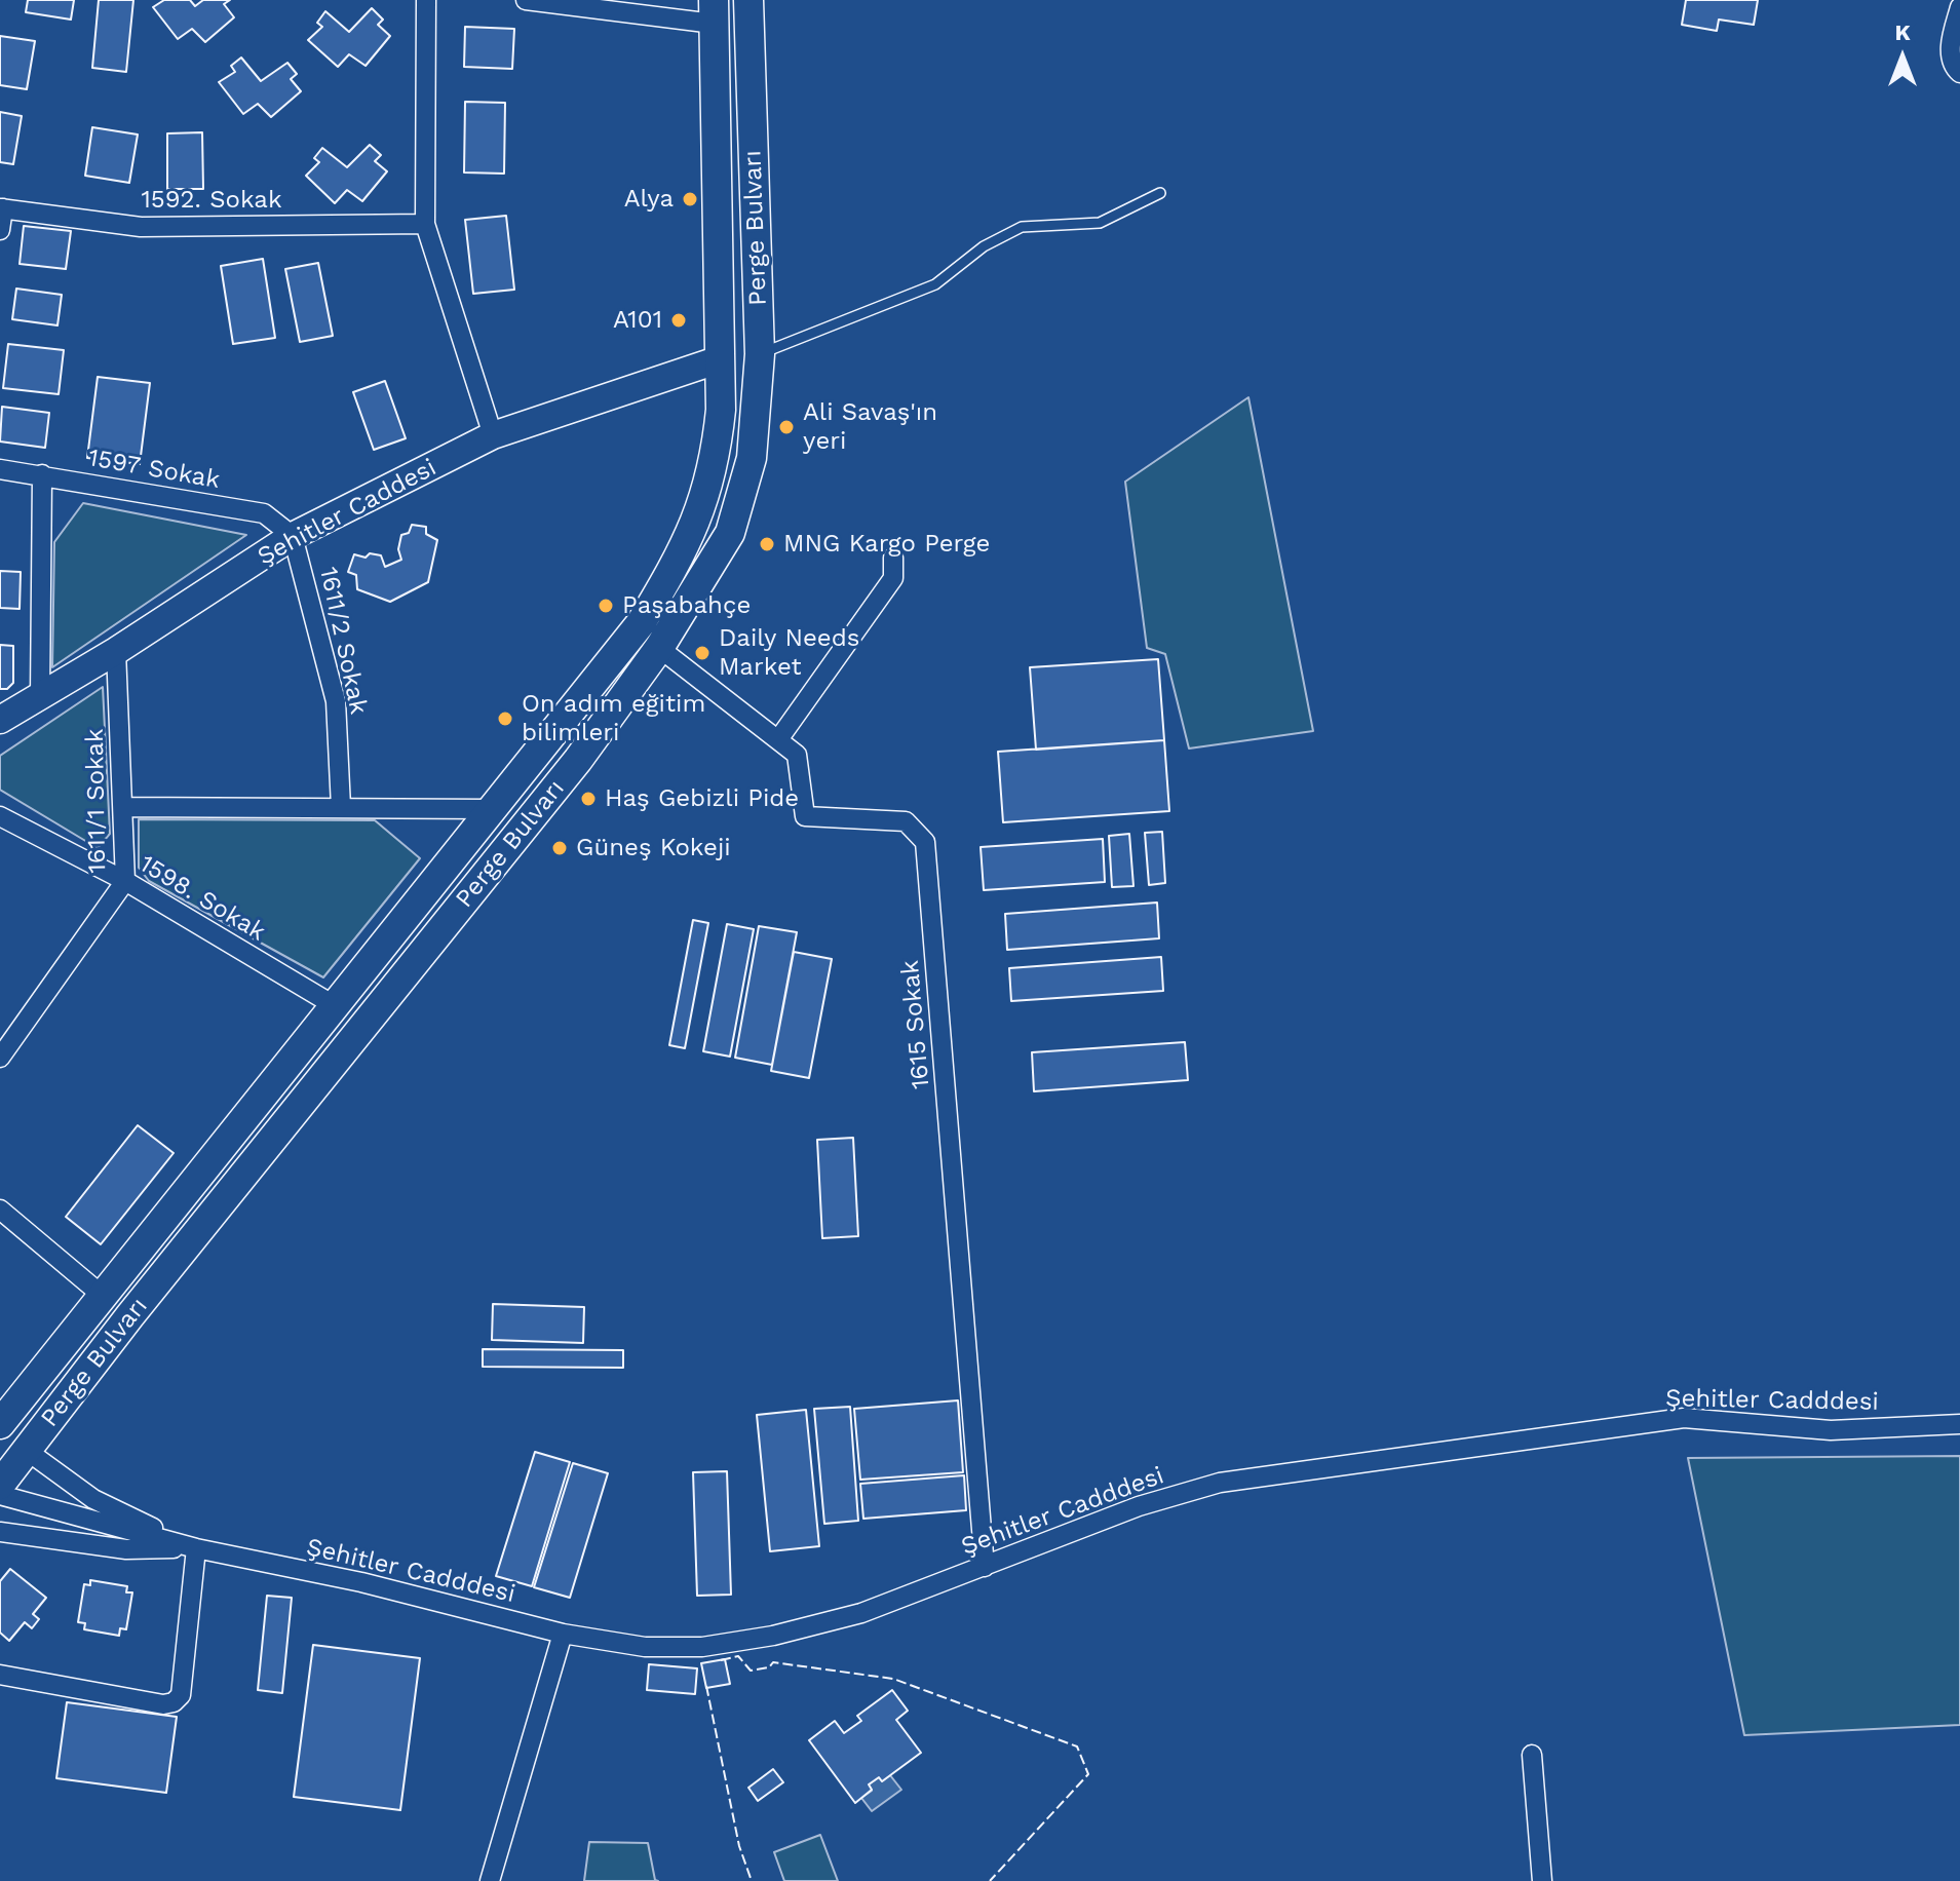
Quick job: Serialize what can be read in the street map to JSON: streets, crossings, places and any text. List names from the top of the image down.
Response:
{
  "streets": {
    "main road": ["Perge Bulvarı"],
    "street": [
      "1592. Sokak",
      "1597 Sokak",
      "Şehitler Caddesi",
      "1611/2 Sokak",
      "1611/1 Sokak",
      "1598. Sokak",
      "1615 Sokak",
      "Şehitler Cadddesi"
    ]
  },
  "crossings": [
    ["Perge Bulvarı", "Şehitler Caddesi"],
    ["Perge Bulvarı", "1598. Sokak"],
    ["Perge Bulvarı", "1615 Sokak"],
    ["1597 Sokak", "Şehitler Caddesi"],
    ["1597 Sokak", "1611/2 Sokak"],
    ["Şehitler Caddesi", "1611/2 Sokak"],
    ["Şehitler Caddesi", "1611/1 Sokak"],
    ["1611/1 Sokak", "1598. Sokak"],
    ["1615 Sokak", "Şehitler Cadddesi"]
  ],
  "places": [
    "Alya",
    "A101",
    "Ali Savaş'ın yeri",
    "MNG Kargo Perge",
    "Paşabahçe",
    "Daily Needs Market",
    "On adım eğitim bilimleri",
    "Haş Gebizli Pide",
    "Güneş Kokeji"
  ],
  "north": "top"
}
